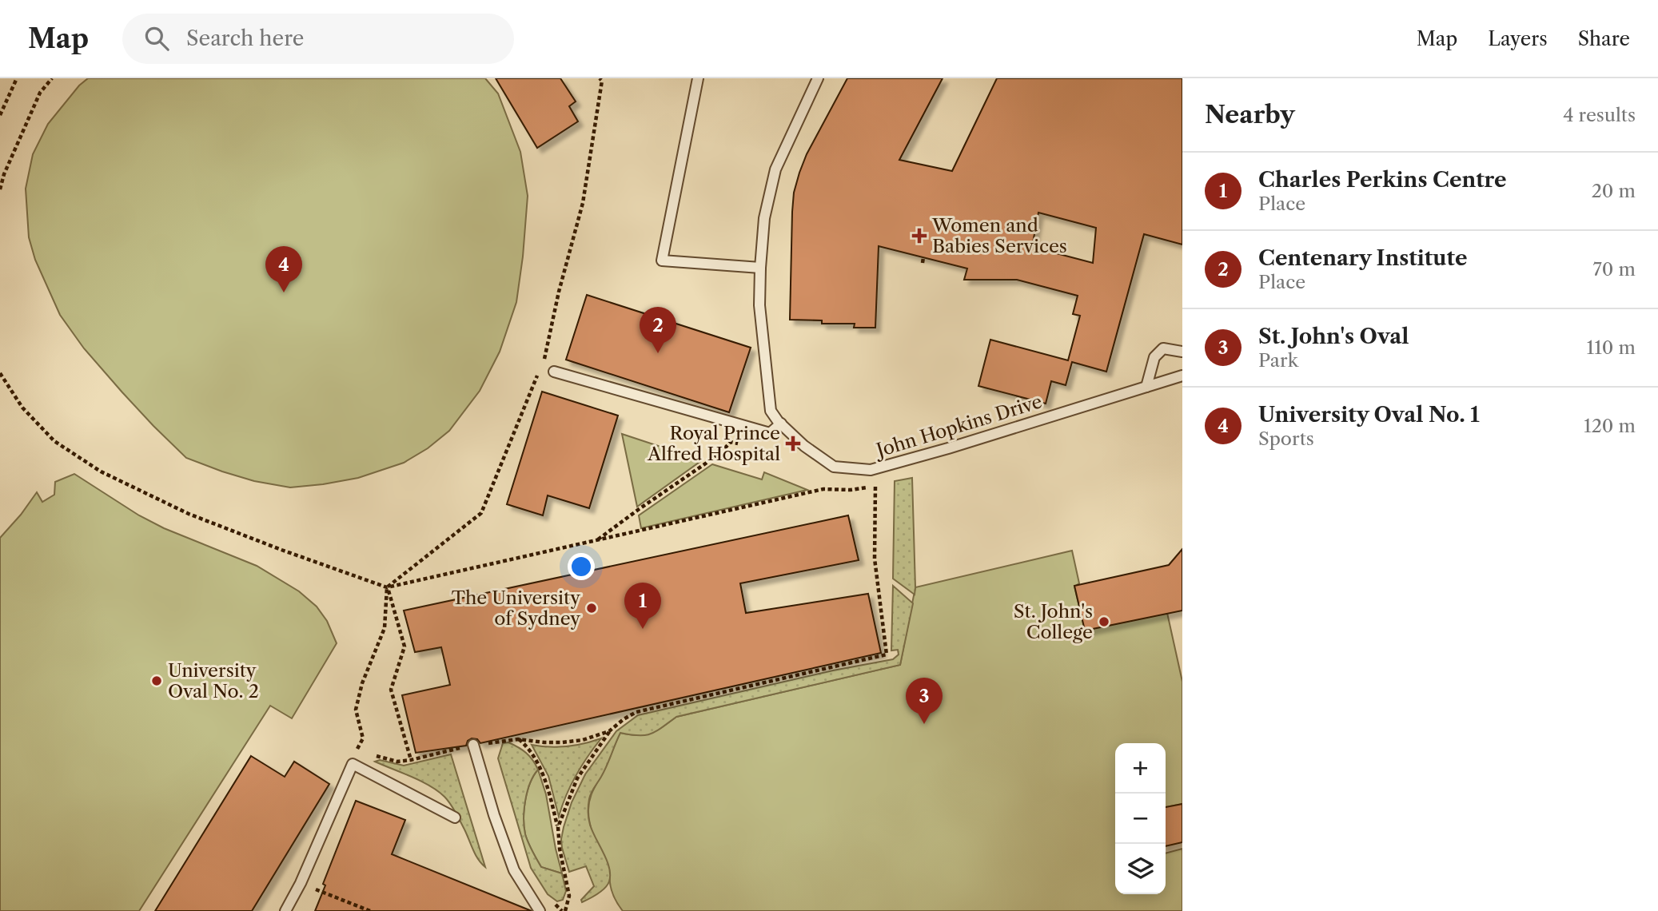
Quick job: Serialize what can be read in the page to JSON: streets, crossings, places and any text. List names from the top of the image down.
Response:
{
  "streets": {
    "lane": ["John Hopkins Drive"]
  },
  "places": {
    "health": ["Women and Babies Services", "Royal Prince Alfred Hospital"],
    "other": ["The University of Sydney", "St. John's College", "University Oval No. 2"]
  },
  "page": {
    "header": "Map",
    "search": "Search here",
    "nav": ["Map", "Layers", "Share"],
    "heading": ["Nearby", "4 results"],
    "list": [
      {
        "mark": "1",
        "name": "Charles Perkins Centre",
        "note": "Place",
        "value": "20 m"
      },
      {
        "mark": "2",
        "name": "Centenary Institute",
        "note": "Place",
        "value": "70 m"
      },
      {
        "mark": "3",
        "name": "St. John's Oval",
        "note": "Park",
        "value": "110 m"
      },
      {
        "mark": "4",
        "name": "University Oval No. 1",
        "note": "Sports",
        "value": "120 m"
      }
    ],
    "pins": [
      "4",
      "2",
      "1",
      "3"
    ],
    "map_buttons": ["+", "−"]
  }
}
